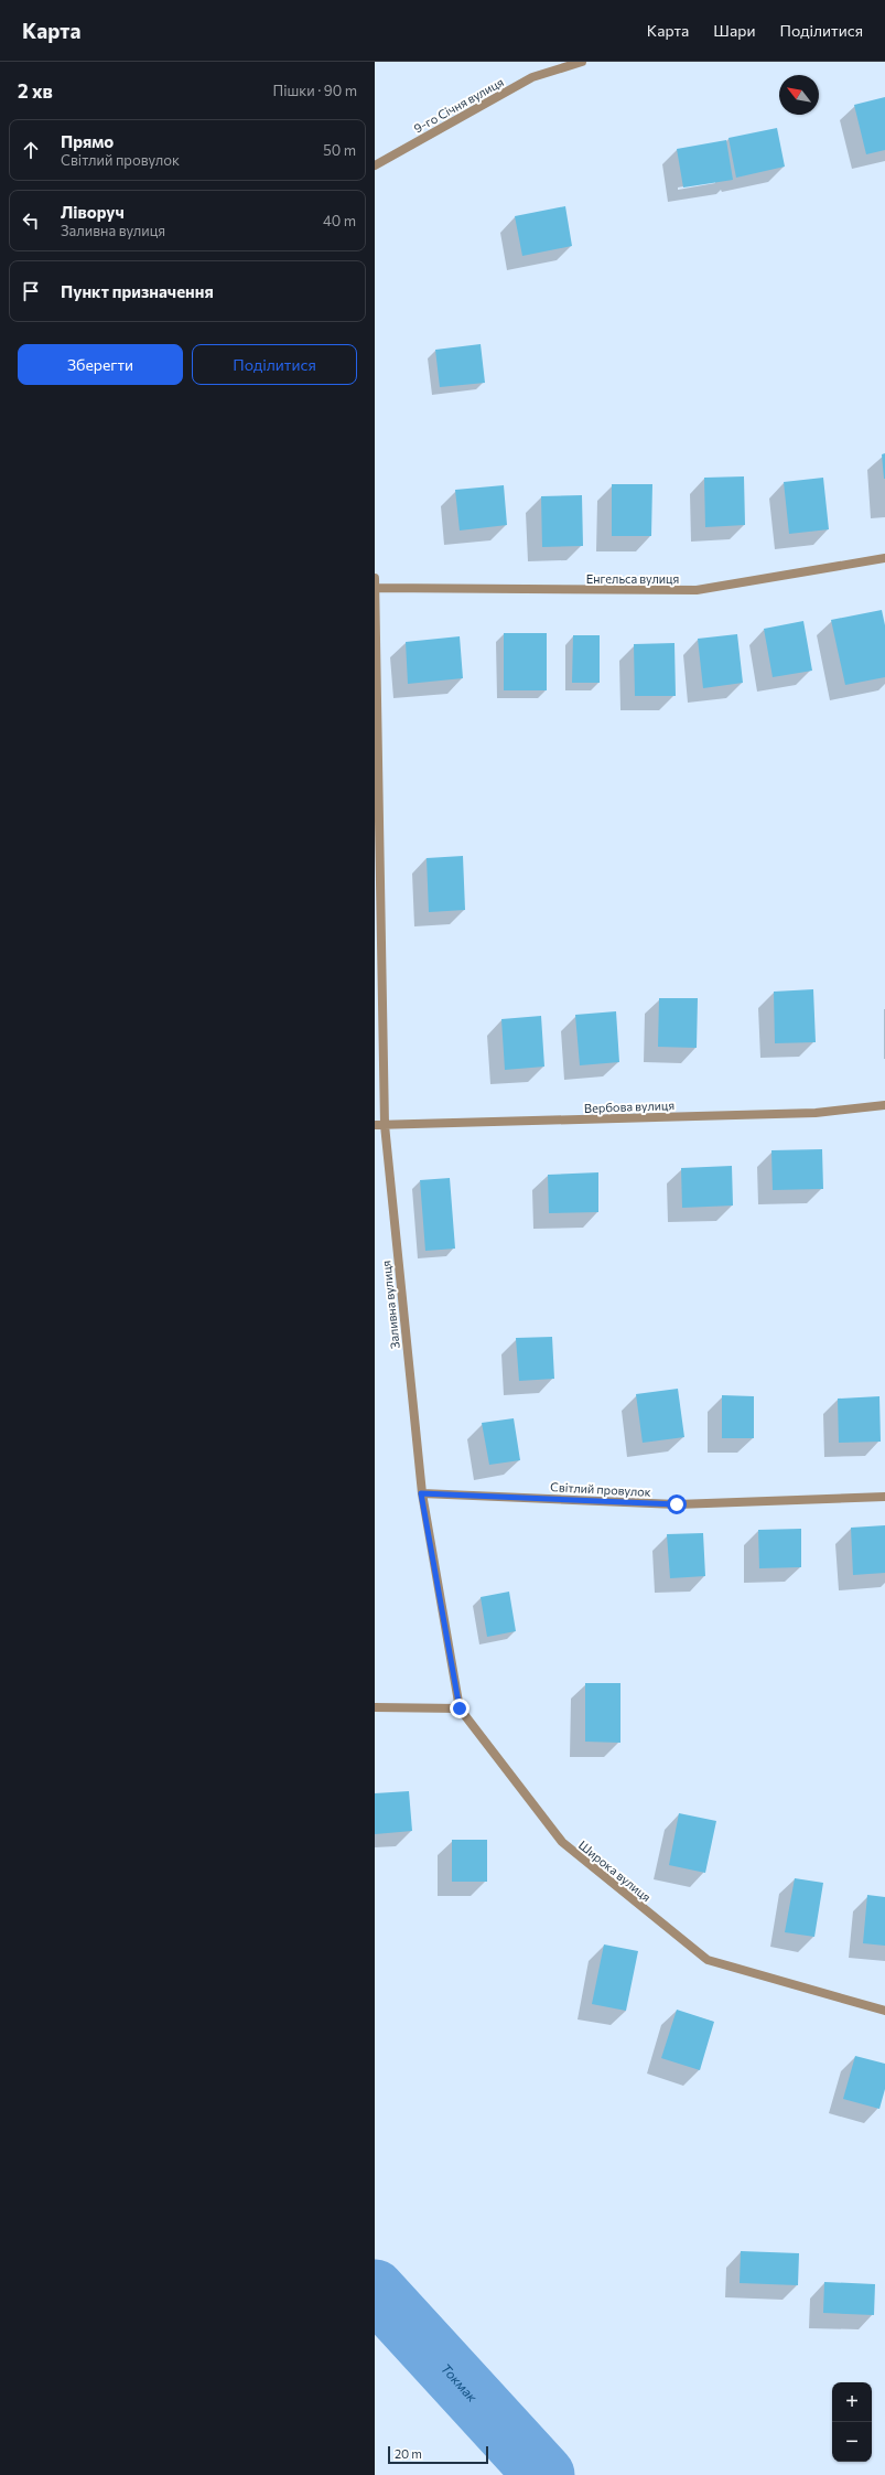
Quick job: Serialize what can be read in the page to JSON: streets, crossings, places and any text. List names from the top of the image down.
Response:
{
  "streets": {
    "street": [
      "9-го Січня вулиця",
      "Енгельса вулиця",
      "Вербова вулиця",
      "Заливна вулиця",
      "Світлий провулок",
      "Широка вулиця"
    ]
  },
  "crossings": [
    ["Енгельса вулиця", "Заливна вулиця"],
    ["Вербова вулиця", "Заливна вулиця"],
    ["Заливна вулиця", "Світлий провулок"],
    ["Заливна вулиця", "Широка вулиця"]
  ],
  "water": ["Токмак"],
  "scale_bar": "20 m",
  "north": "top left",
  "page": {
    "header": "Карта",
    "nav": ["Карта", "Шари", "Поділитися"],
    "heading": ["2 хв", "Пішки · 90 m"],
    "list": [
      ["Прямо", "Світлий провулок", "50 m"],
      ["Ліворуч", "Заливна вулиця", "40 m"],
      "Пункт призначення"
    ],
    "buttons": ["Зберегти", "Поділитися"],
    "map_buttons": ["+", "−"],
    "scale": "20 m"
  }
}
